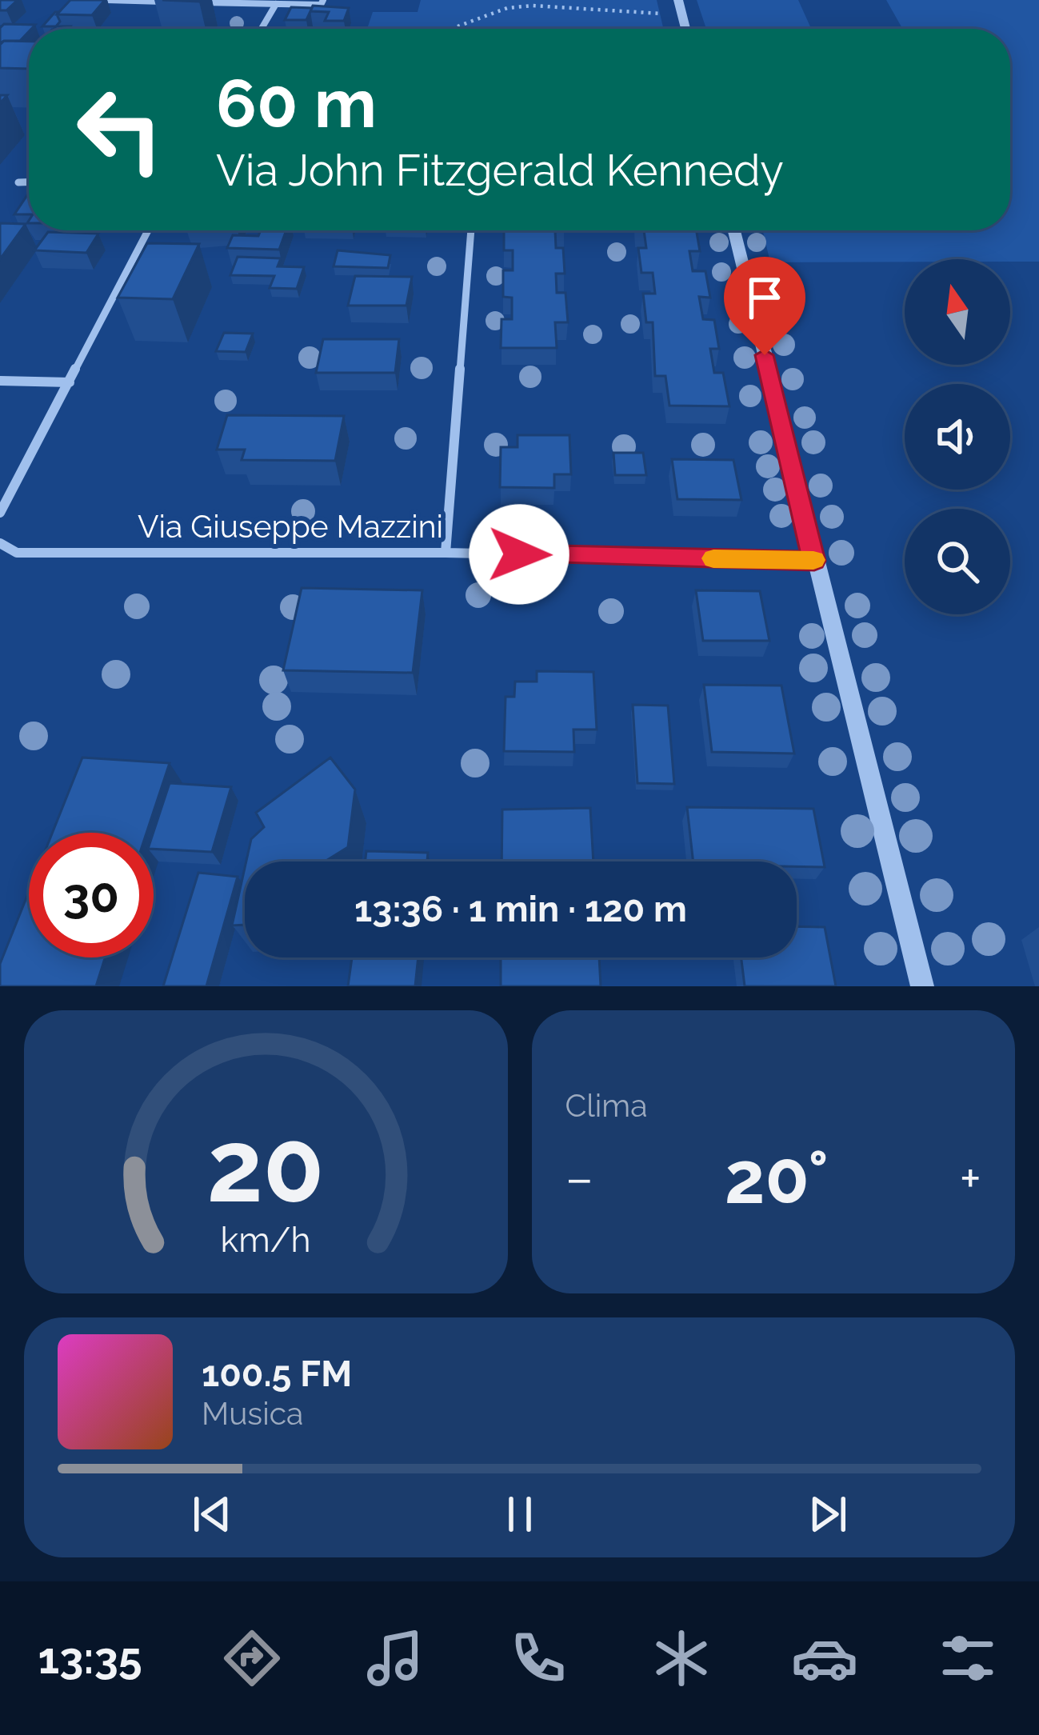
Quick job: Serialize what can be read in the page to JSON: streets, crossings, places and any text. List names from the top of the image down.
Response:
{
  "streets": {
    "street": ["Via Giuseppe Mazzini"]
  },
  "north": "top",
  "page": {
    "turn": ["60 m", "Via John Fitzgerald Kennedy"],
    "limit": "30",
    "trip": "13:36 · 1 min · 120 m",
    "tile": "Clima",
    "heat": ["−", "20°", "+"],
    "song": ["100.5 FM", "Musica"],
    "tabs": "13:35",
    "gauge": ["20", "km/h"]
  }
}
